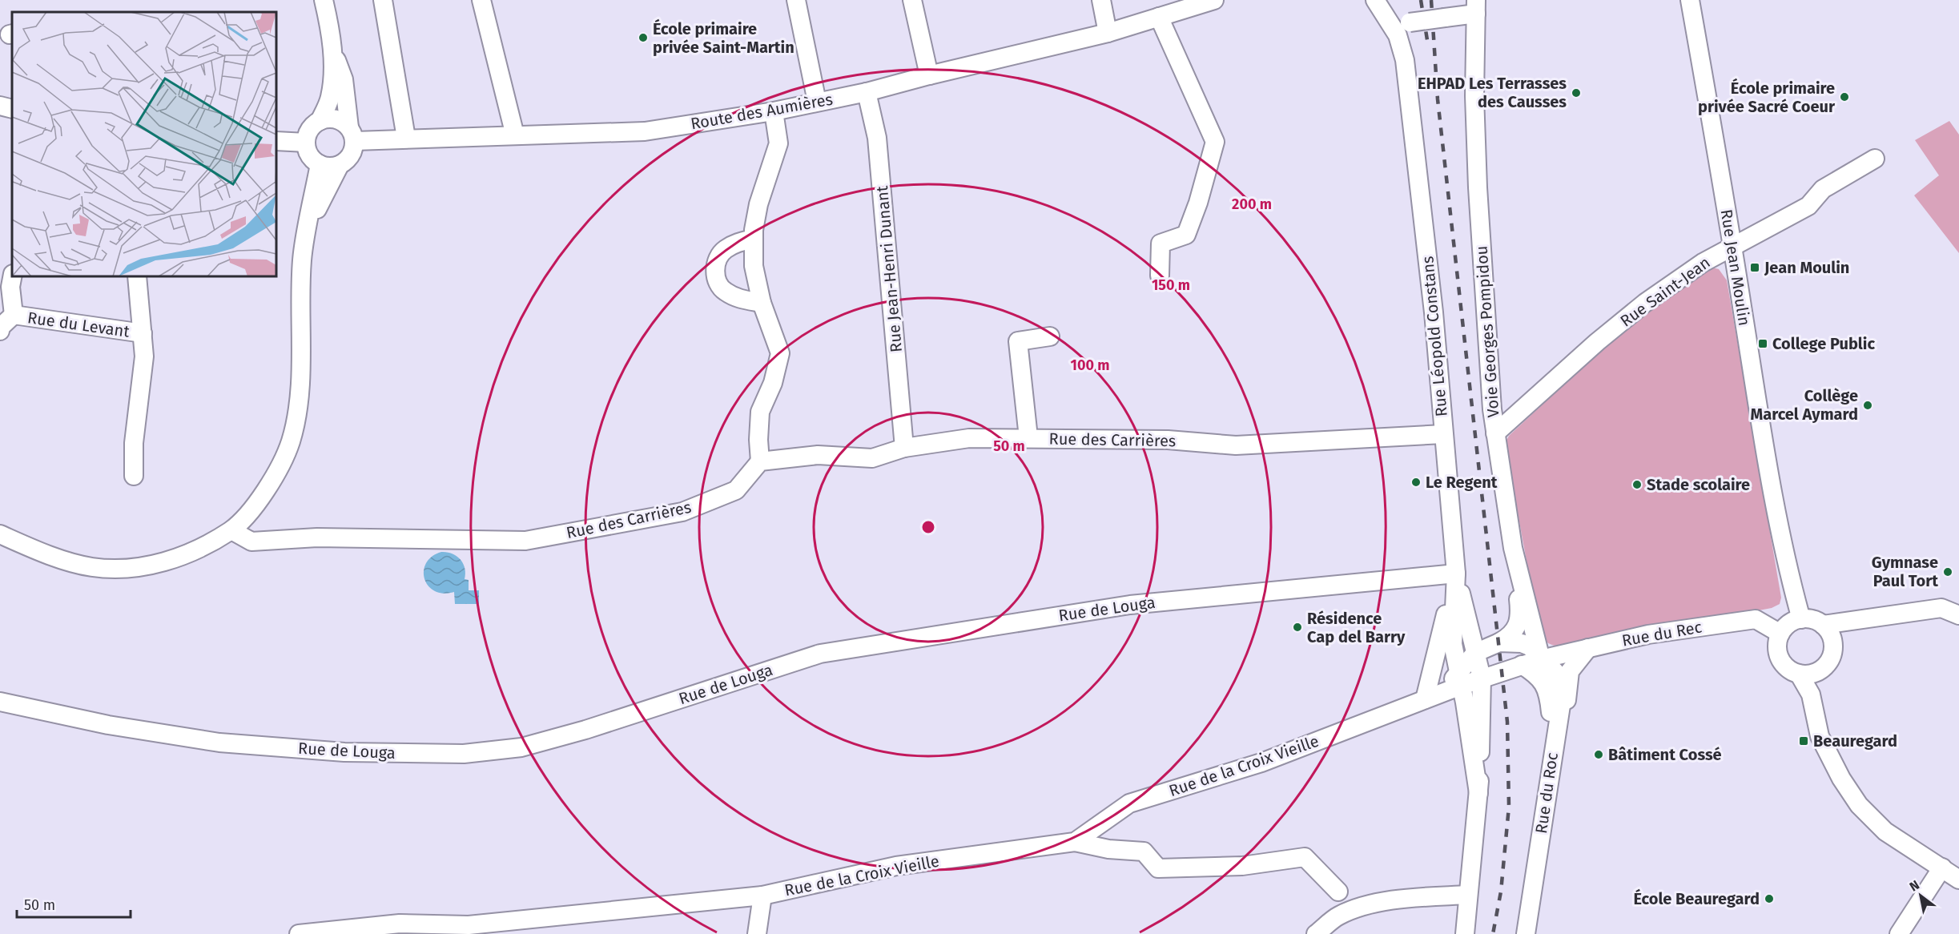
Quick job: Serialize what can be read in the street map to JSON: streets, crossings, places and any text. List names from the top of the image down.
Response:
{
  "streets": {
    "street": [
      "Route des Aumières",
      "Rue Jean Moulin",
      "Rue Jean-Henri Dunant",
      "Rue Saint-Jean",
      "Rue du Levant",
      "Voie Georges Pompidou",
      "Rue Léopold Constans",
      "Rue des Carrières",
      "Rue de Louga",
      "Rue du Rec",
      "Rue de la Croix Vieille",
      "Rue du Roc"
    ]
  },
  "crossings": [
    ["Route des Aumières", "Rue Jean-Henri Dunant"],
    ["Rue Jean Moulin", "Rue Saint-Jean"],
    ["Rue Jean Moulin", "Rue du Rec"],
    ["Rue Jean-Henri Dunant", "Rue des Carrières"],
    ["Rue Saint-Jean", "Voie Georges Pompidou"],
    ["Voie Georges Pompidou", "Rue du Rec"],
    ["Voie Georges Pompidou", "Rue de la Croix Vieille"],
    ["Voie Georges Pompidou", "Rue du Roc"],
    ["Rue Léopold Constans", "Rue des Carrières"],
    ["Rue Léopold Constans", "Rue de Louga"],
    ["Rue Léopold Constans", "Rue de la Croix Vieille"],
    ["Rue du Rec", "Rue de la Croix Vieille"],
    ["Rue du Rec", "Rue du Roc"],
    ["Rue de la Croix Vieille", "Rue du Roc"]
  ],
  "places": {
    "other": [
      "École primaire privée Saint-Martin",
      "EHPAD Les Terrasses des Causses",
      "École primaire privée Sacré Coeur",
      "Collège Marcel Aymard",
      "Le Regent",
      "Stade scolaire",
      "Gymnase Paul Tort",
      "Résidence Cap del Barry",
      "Bâtiment Cossé",
      "École Beauregard"
    ],
    "transit": ["Jean Moulin", "College Public", "Beauregard"]
  },
  "scale_bar": "50 m",
  "north": "top left",
  "rings": [
    "200 m",
    "150 m",
    "100 m",
    "50 m"
  ]
}
